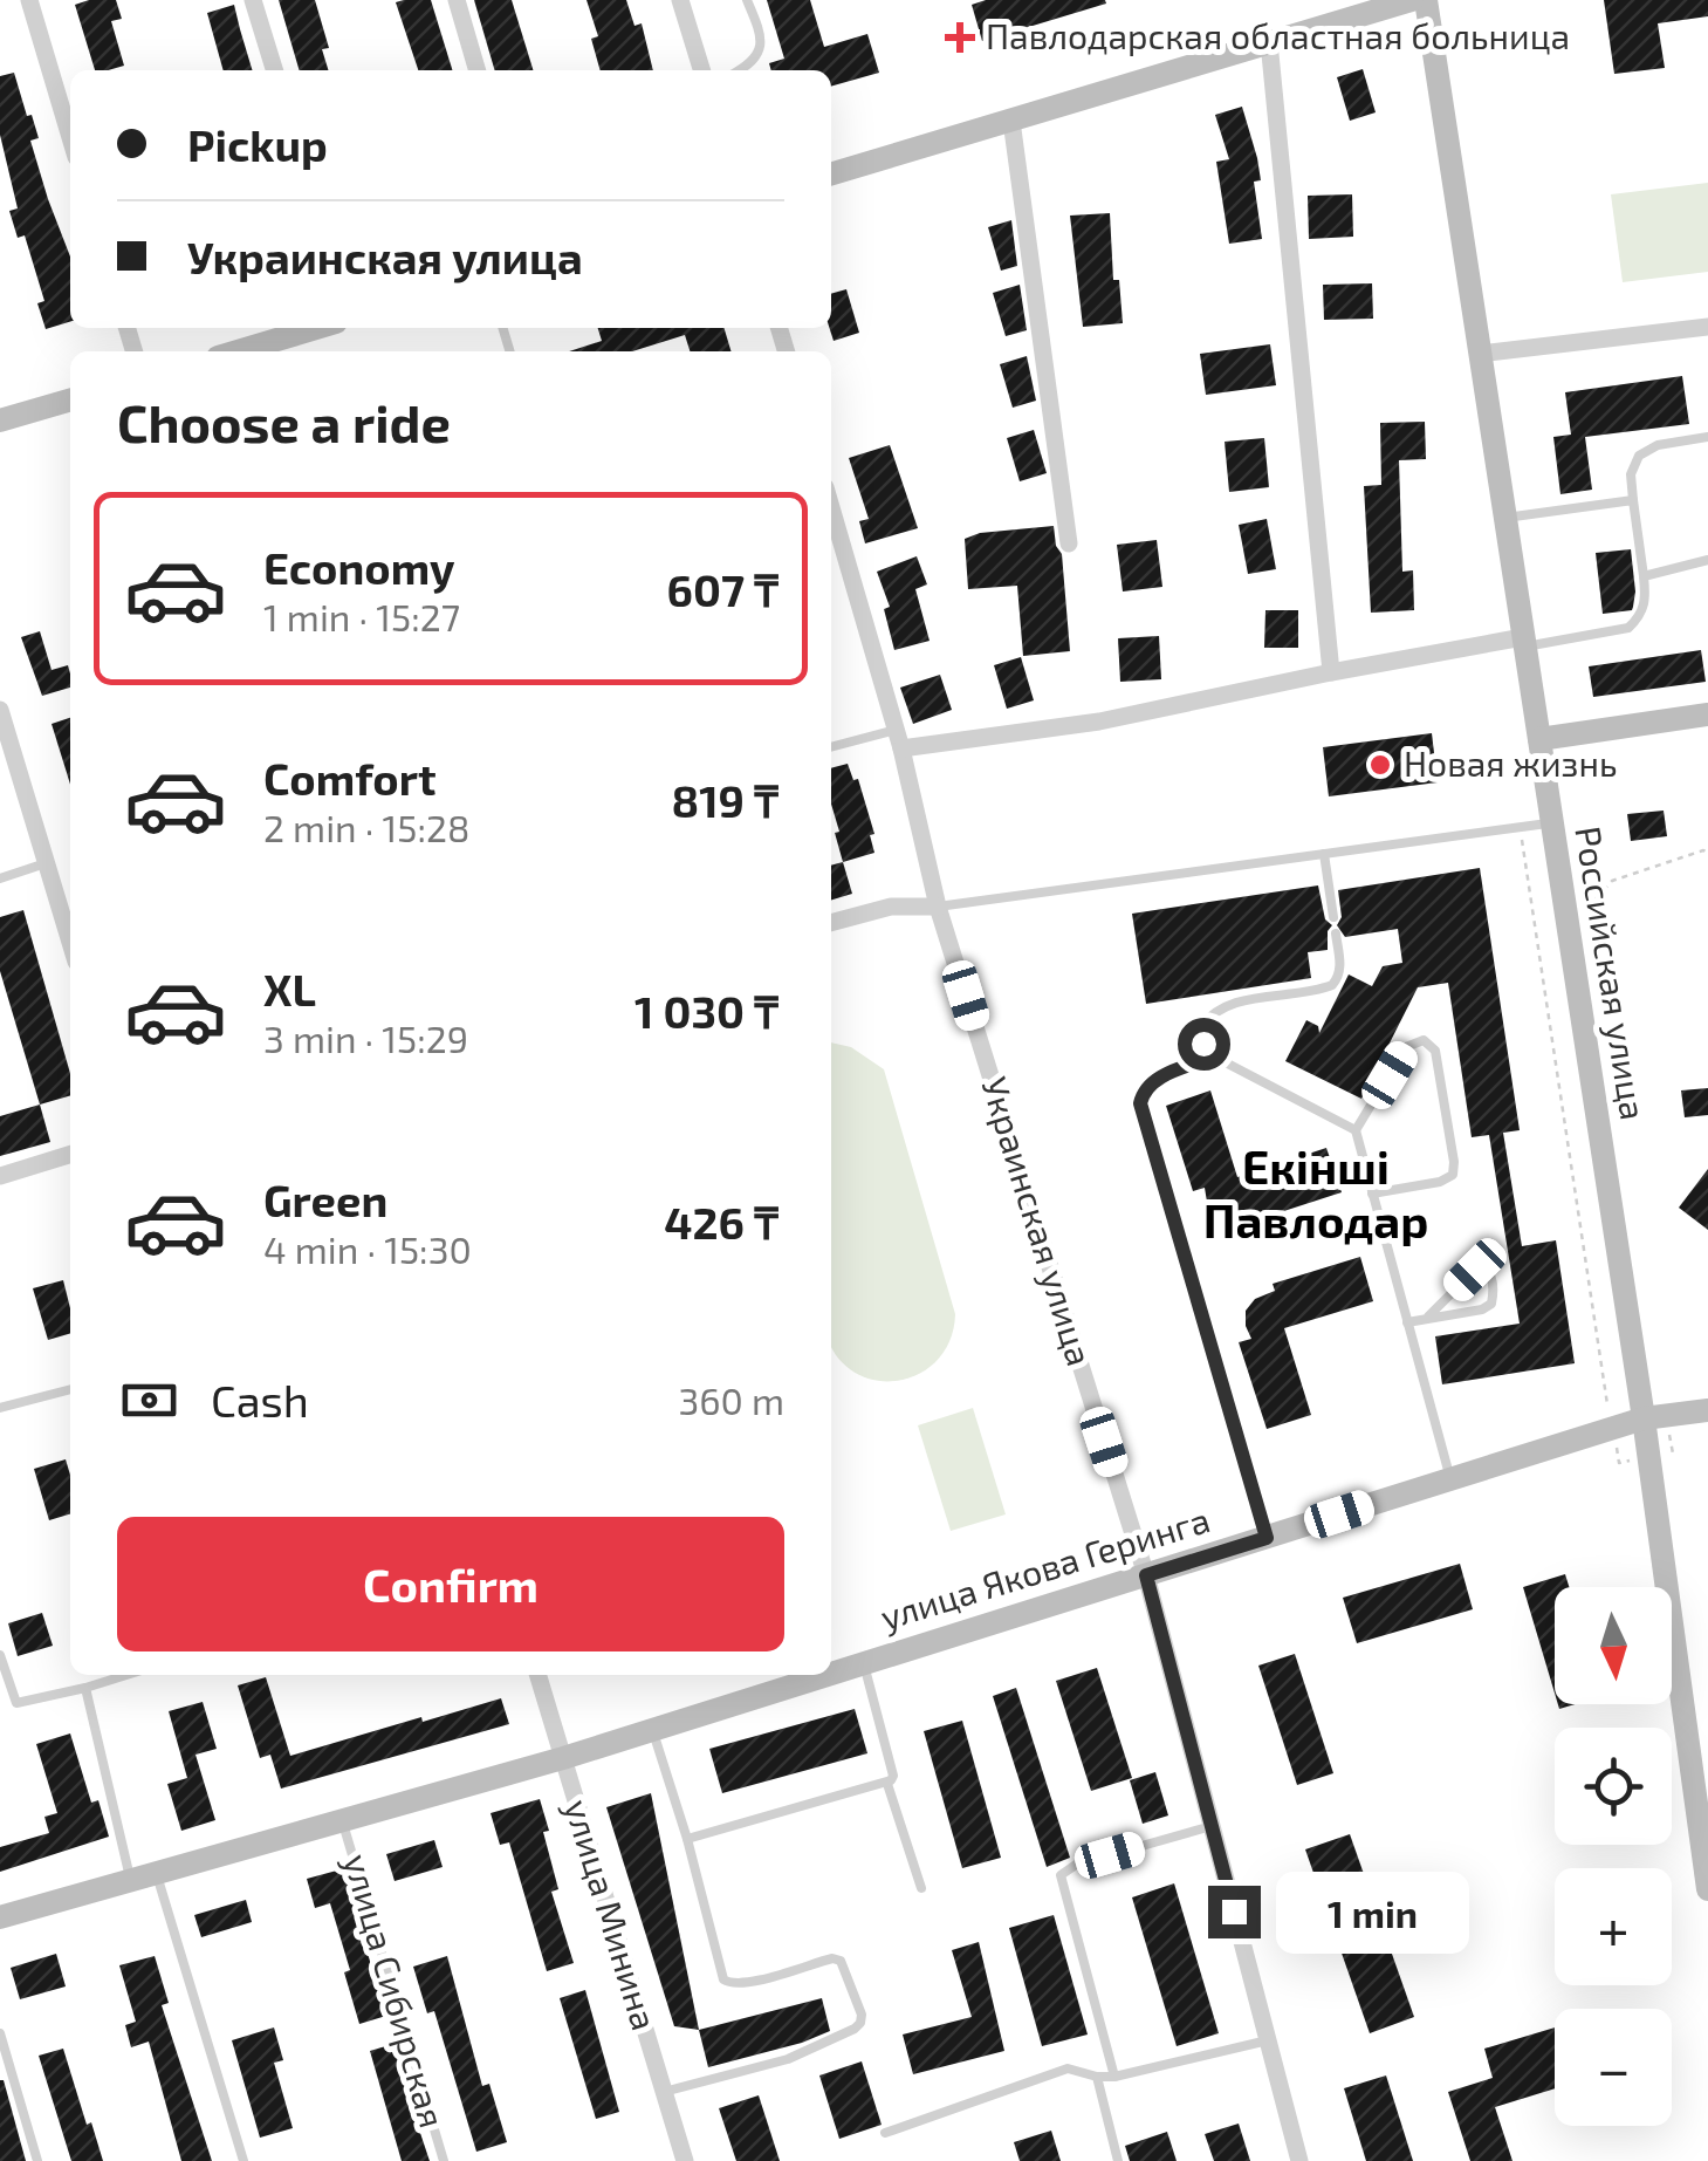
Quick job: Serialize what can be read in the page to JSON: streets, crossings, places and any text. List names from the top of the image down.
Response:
{
  "streets": {
    "street": [
      "Российская улица",
      "Украинская улица",
      "улица Якова Геринга",
      "улица Минина"
    ],
    "lane": ["улица Сибирская"]
  },
  "crossings": [
    ["Российская улица", "улица Якова Геринга"],
    ["Украинская улица", "улица Якова Геринга"],
    ["улица Якова Геринга", "улица Минина"],
    ["улица Якова Геринга", "улица Сибирская"]
  ],
  "districts": ["Екінші Павлодар"],
  "places": {
    "health": ["Павлодарская областная больница"],
    "other": ["Новая жизнь"]
  },
  "north": "bottom",
  "page": {
    "banner": ["Pickup", "Украинская улица"],
    "heading": "Choose a ride",
    "list": [
      {
        "name": "Economy",
        "note": "1 min · 15:27",
        "value": "607 ₸"
      },
      {
        "name": "Comfort",
        "note": "2 min · 15:28",
        "value": "819 ₸"
      },
      {
        "name": "XL",
        "note": "3 min · 15:29",
        "value": "1 030 ₸"
      },
      {
        "name": "Green",
        "note": "4 min · 15:30",
        "value": "426 ₸"
      }
    ],
    "pay": ["Cash", "360 m"],
    "buttons": "Confirm",
    "map_buttons": ["+", "−"],
    "bubble": "1 min"
  }
}
